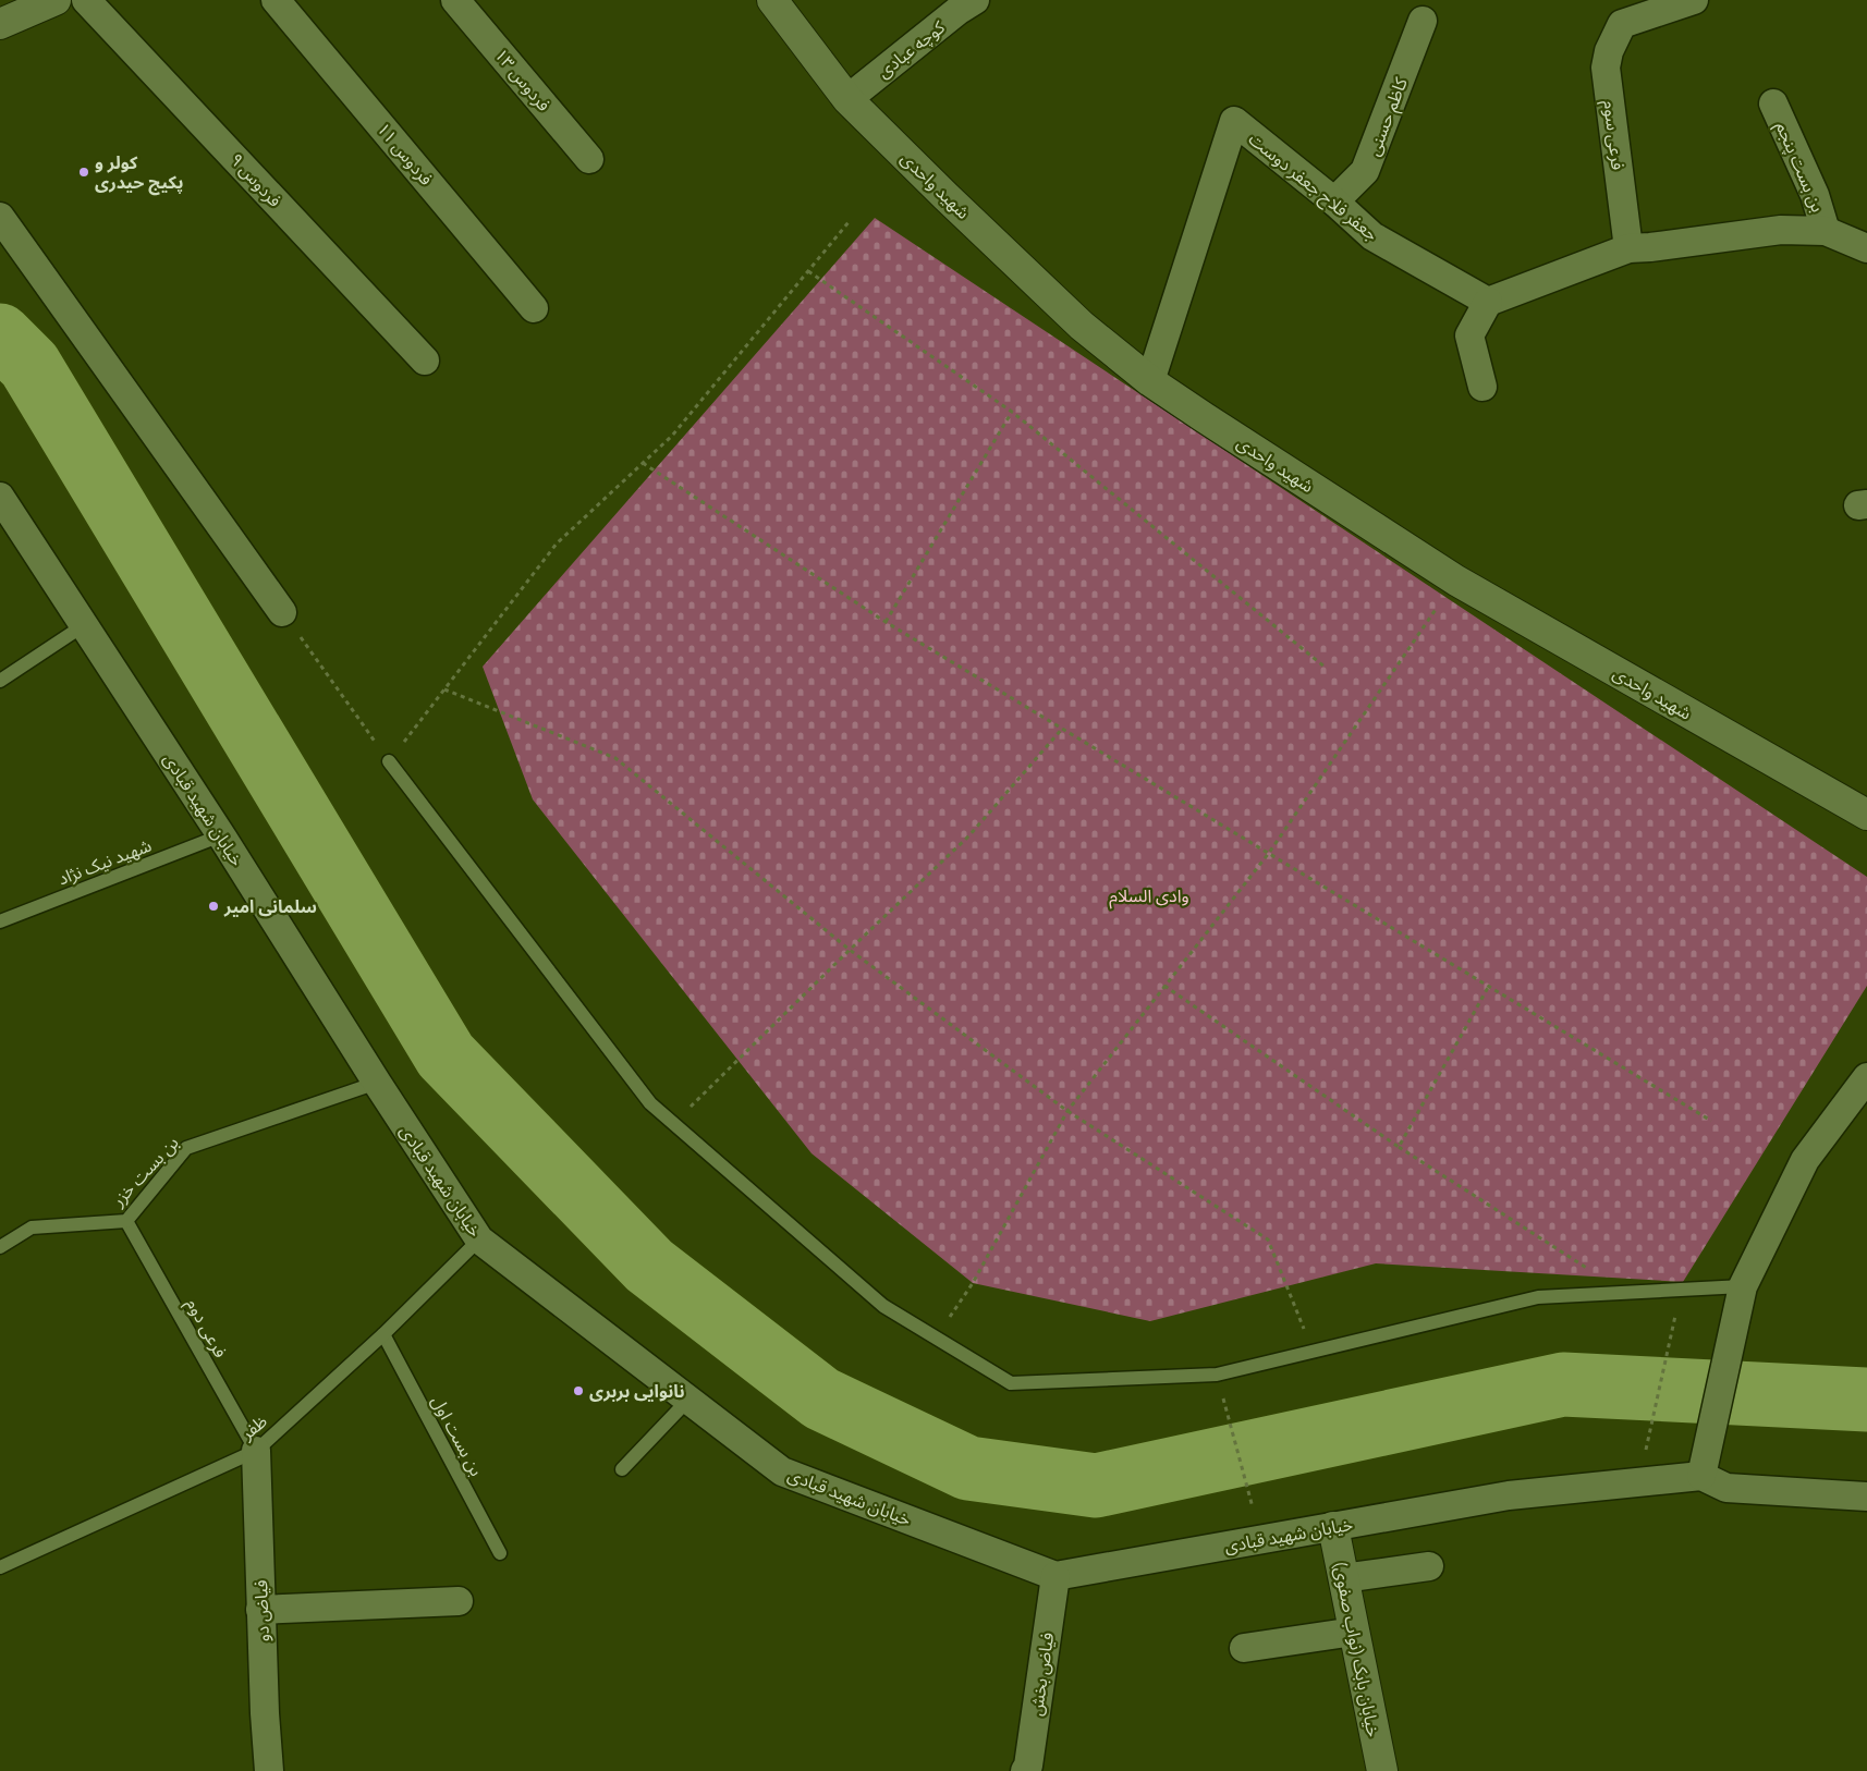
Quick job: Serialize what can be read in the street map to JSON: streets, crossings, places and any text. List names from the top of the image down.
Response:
{
  "streets": {
    "street": [
      "کوچه عبادی",
      "فردوس ۱۳",
      "کاظم حسنی",
      "فرعی سوم",
      "فردوس ۱۱",
      "بن بست پنجم",
      "فردوس ۹",
      "شهید واحدی",
      "جعفر فلاح جعفر دوست",
      "خیابان شهید قبادی",
      "فیاض دو",
      "خیابان بابک (نواب صفوی)",
      "فیاض بخش"
    ],
    "lane": [
      "شهید نیک نژاد",
      "بن بست خزر",
      "فرعی دوم",
      "ظفر",
      "بن بست اول"
    ]
  },
  "crossings": [
    ["کوچه عبادی", "شهید واحدی"],
    ["کاظم حسنی", "جعفر فلاح جعفر دوست"],
    ["شهید واحدی", "جعفر فلاح جعفر دوست"],
    ["خیابان شهید قبادی", "شهید نیک نژاد"],
    ["خیابان شهید قبادی", "بن بست خزر"],
    ["خیابان شهید قبادی", "ظفر"],
    ["خیابان شهید قبادی", "خیابان بابک (نواب صفوی)"],
    ["خیابان شهید قبادی", "فیاض بخش"],
    ["بن بست خزر", "فرعی دوم"],
    ["فرعی دوم", "ظفر"],
    ["فرعی دوم", "فیاض دو"],
    ["ظفر", "بن بست اول"],
    ["ظفر", "فیاض دو"]
  ],
  "parks": ["وادی السلام"],
  "places": ["کولر و پکیج حیدری", "سلمانی امیر", "نانوایی بربری"]
}
